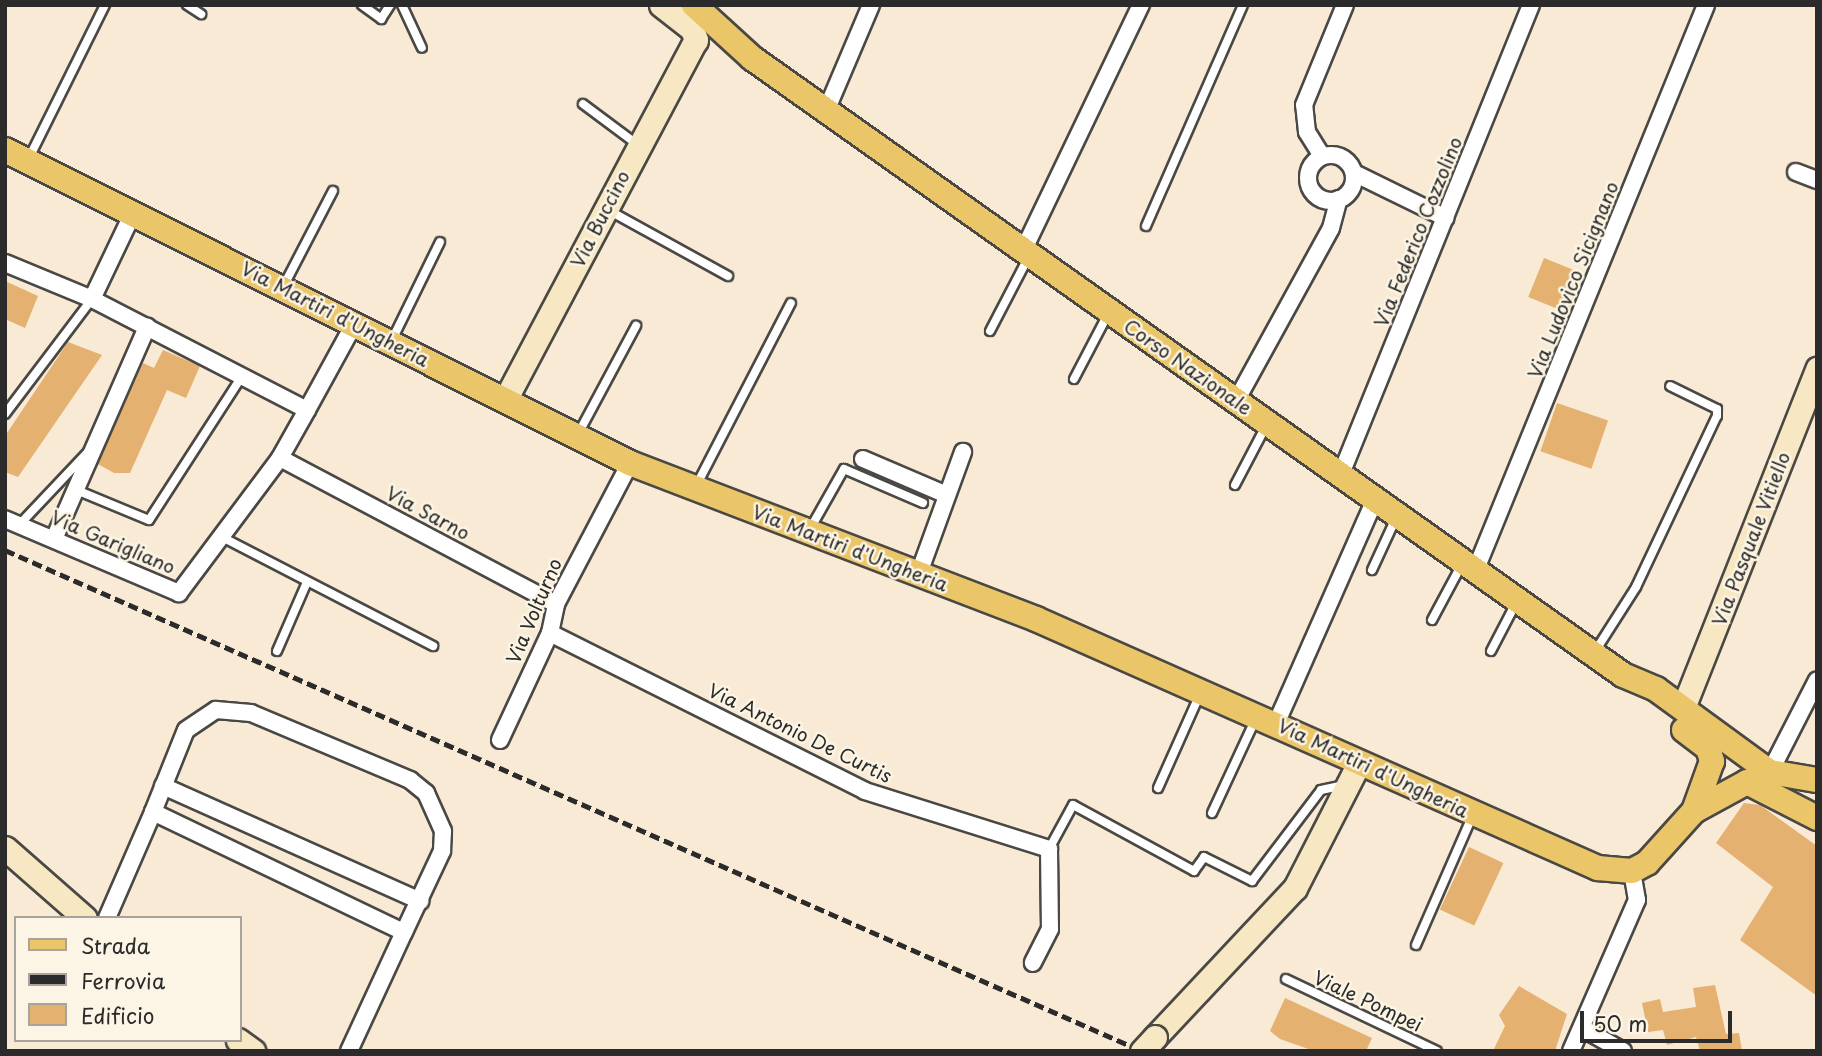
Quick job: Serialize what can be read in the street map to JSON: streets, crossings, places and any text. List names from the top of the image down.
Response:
{
  "streets": {
    "main road": ["Via Martiri d'Ungheria", "Corso Nazionale"],
    "street": [
      "Via Buccino",
      "Via Federico Cozzolino",
      "Via Ludovico Sicignano",
      "Via Sarno",
      "Via Pasquale Vitiello",
      "Via Garigliano",
      "Via Volturno",
      "Via Antonio De Curtis"
    ],
    "lane": ["Viale Pompei"]
  },
  "crossings": [
    ["Via Buccino", "Via Martiri d'Ungheria"],
    ["Via Buccino", "Corso Nazionale"],
    ["Via Federico Cozzolino", "Corso Nazionale"],
    ["Via Ludovico Sicignano", "Corso Nazionale"],
    ["Via Martiri d'Ungheria", "Via Volturno"],
    ["Corso Nazionale", "Via Pasquale Vitiello"],
    ["Via Sarno", "Via Volturno"],
    ["Via Volturno", "Via Antonio De Curtis"]
  ],
  "legend": ["Strada", "Ferrovia", "Edificio"],
  "scale_bar": "50 m"
}
